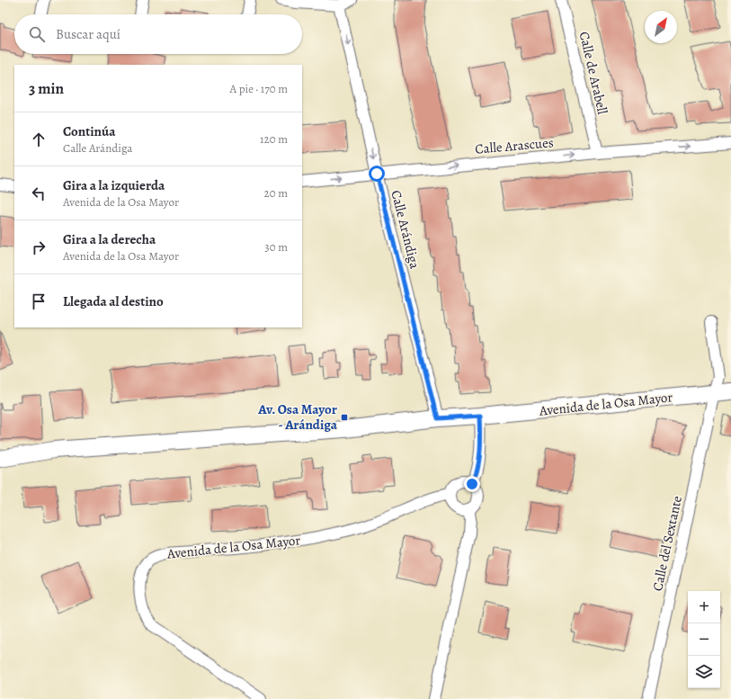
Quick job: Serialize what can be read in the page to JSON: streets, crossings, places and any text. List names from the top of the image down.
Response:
{
  "streets": {
    "main road": ["Avenida de la Osa Mayor"],
    "street": [
      "Calle de Arabell",
      "Calle Arascues",
      "Calle Arándiga",
      "Calle del Sextante"
    ]
  },
  "crossings": [
    ["Calle de Arabell", "Calle Arascues"],
    ["Calle Arascues", "Calle Arándiga"],
    ["Calle Arándiga", "Avenida de la Osa Mayor"],
    ["Avenida de la Osa Mayor", "Calle del Sextante"]
  ],
  "one_way": ["Calle Arascues", "Calle Arándiga"],
  "places": {
    "transit": ["Av. Osa Mayor - Arándiga"]
  },
  "north": "top right",
  "page": {
    "search": "Buscar aquí",
    "heading": ["3 min", "A pie · 170 m"],
    "list": [
      ["Continúa", "Calle Arándiga", "120 m"],
      ["Gira a la izquierda", "Avenida de la Osa Mayor", "20 m"],
      ["Gira a la derecha", "Avenida de la Osa Mayor", "30 m"],
      "Llegada al destino"
    ],
    "map_buttons": ["+", "−"]
  }
}
